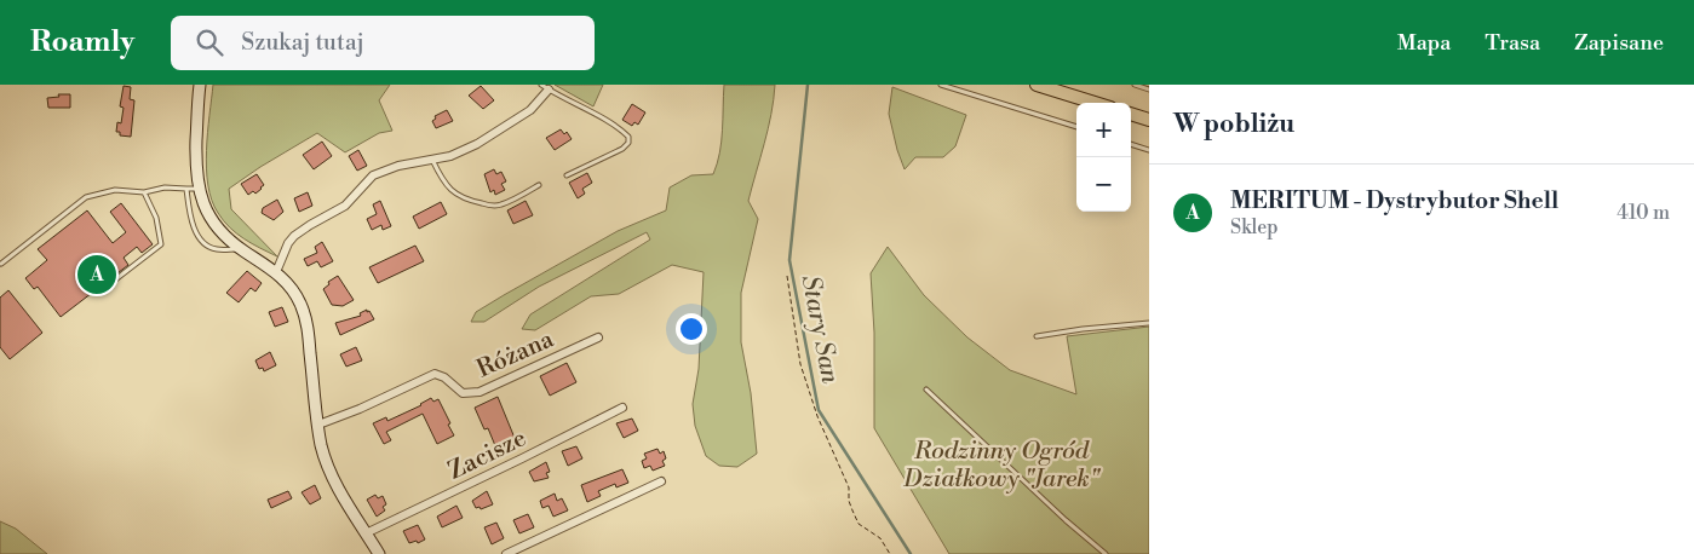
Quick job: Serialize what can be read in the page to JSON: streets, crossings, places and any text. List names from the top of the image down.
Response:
{
  "streets": {
    "street": ["Różana", "Zacisze"]
  },
  "water": ["Stary San"],
  "parks": ["Rodzinny Ogród Działkowy \"Jarek\""],
  "page": {
    "header": "Roamly",
    "search": "Szukaj tutaj",
    "nav": ["Mapa", "Trasa", "Zapisane"],
    "heading": "W pobliżu",
    "map_buttons": ["+", "−"],
    "list": [
      {
        "mark": "A",
        "name": "MERITUM - Dystrybutor Shell",
        "note": "Sklep",
        "value": "410 m"
      }
    ],
    "pins": "A"
  }
}
